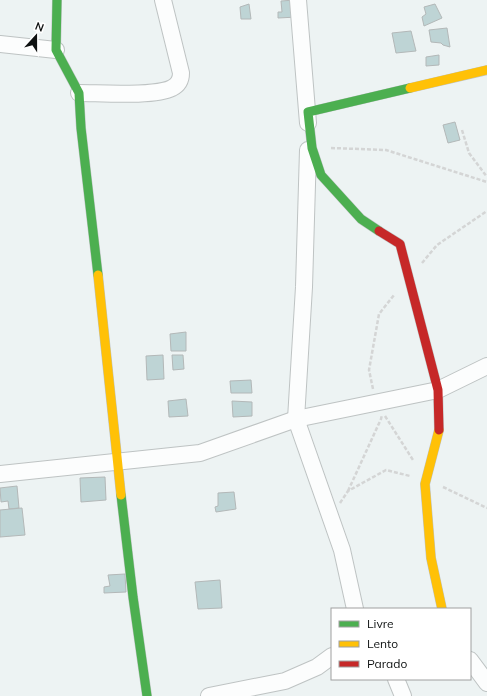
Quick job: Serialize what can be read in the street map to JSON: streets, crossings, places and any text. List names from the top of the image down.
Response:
{
  "legend": ["Livre", "Lento", "Parado"],
  "north": "top"
}
